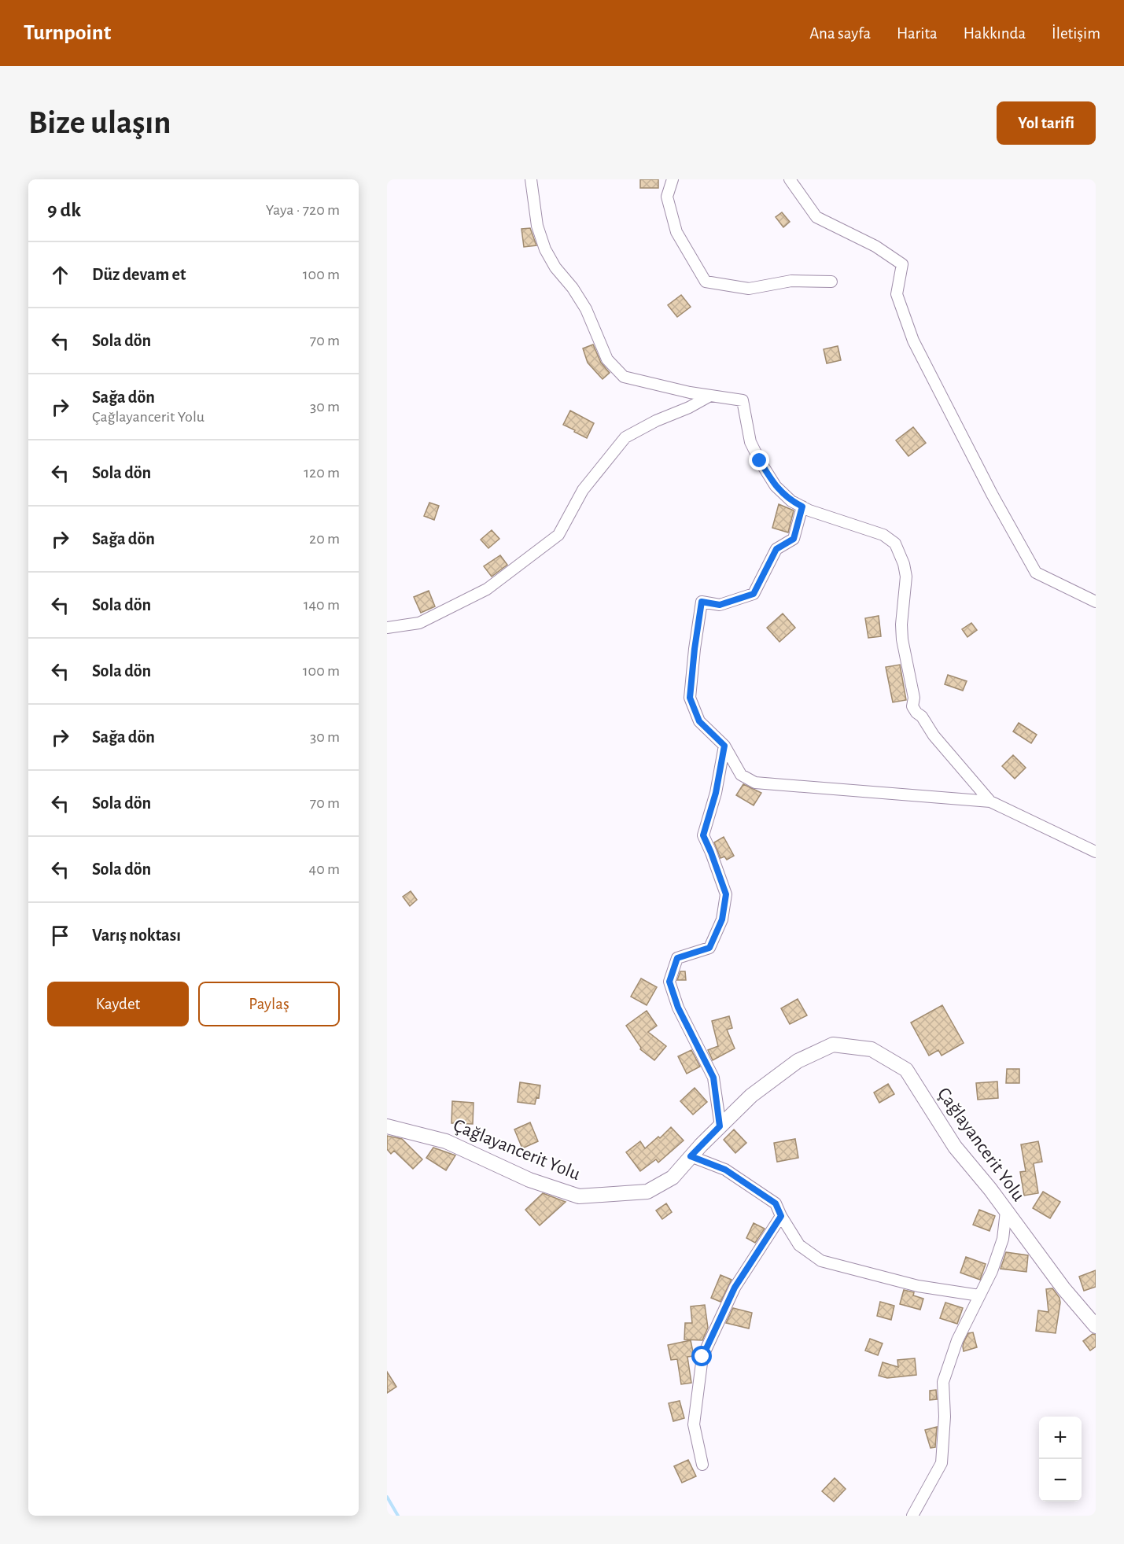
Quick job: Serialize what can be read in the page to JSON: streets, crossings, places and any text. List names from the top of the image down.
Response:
{
  "streets": {
    "main road": ["Çağlayancerit Yolu"]
  },
  "page": {
    "header": "Turnpoint",
    "nav": [
      "Ana sayfa",
      "Harita",
      "Hakkında",
      "İletişim"
    ],
    "buttons": [
      "Yol tarifi",
      ["Kaydet", "Paylaş"]
    ],
    "title": "Bize ulaşın",
    "heading": ["9 dk", "Yaya · 720 m"],
    "list": [
      ["Düz devam et", "100 m"],
      ["Sola dön", "70 m"],
      ["Sağa dön", "Çağlayancerit Yolu", "30 m"],
      ["Sola dön", "120 m"],
      ["Sağa dön", "20 m"],
      ["Sola dön", "140 m"],
      ["Sola dön", "100 m"],
      ["Sağa dön", "30 m"],
      ["Sola dön", "70 m"],
      ["Sola dön", "40 m"],
      "Varış noktası"
    ],
    "map_buttons": ["+", "−"]
  }
}
